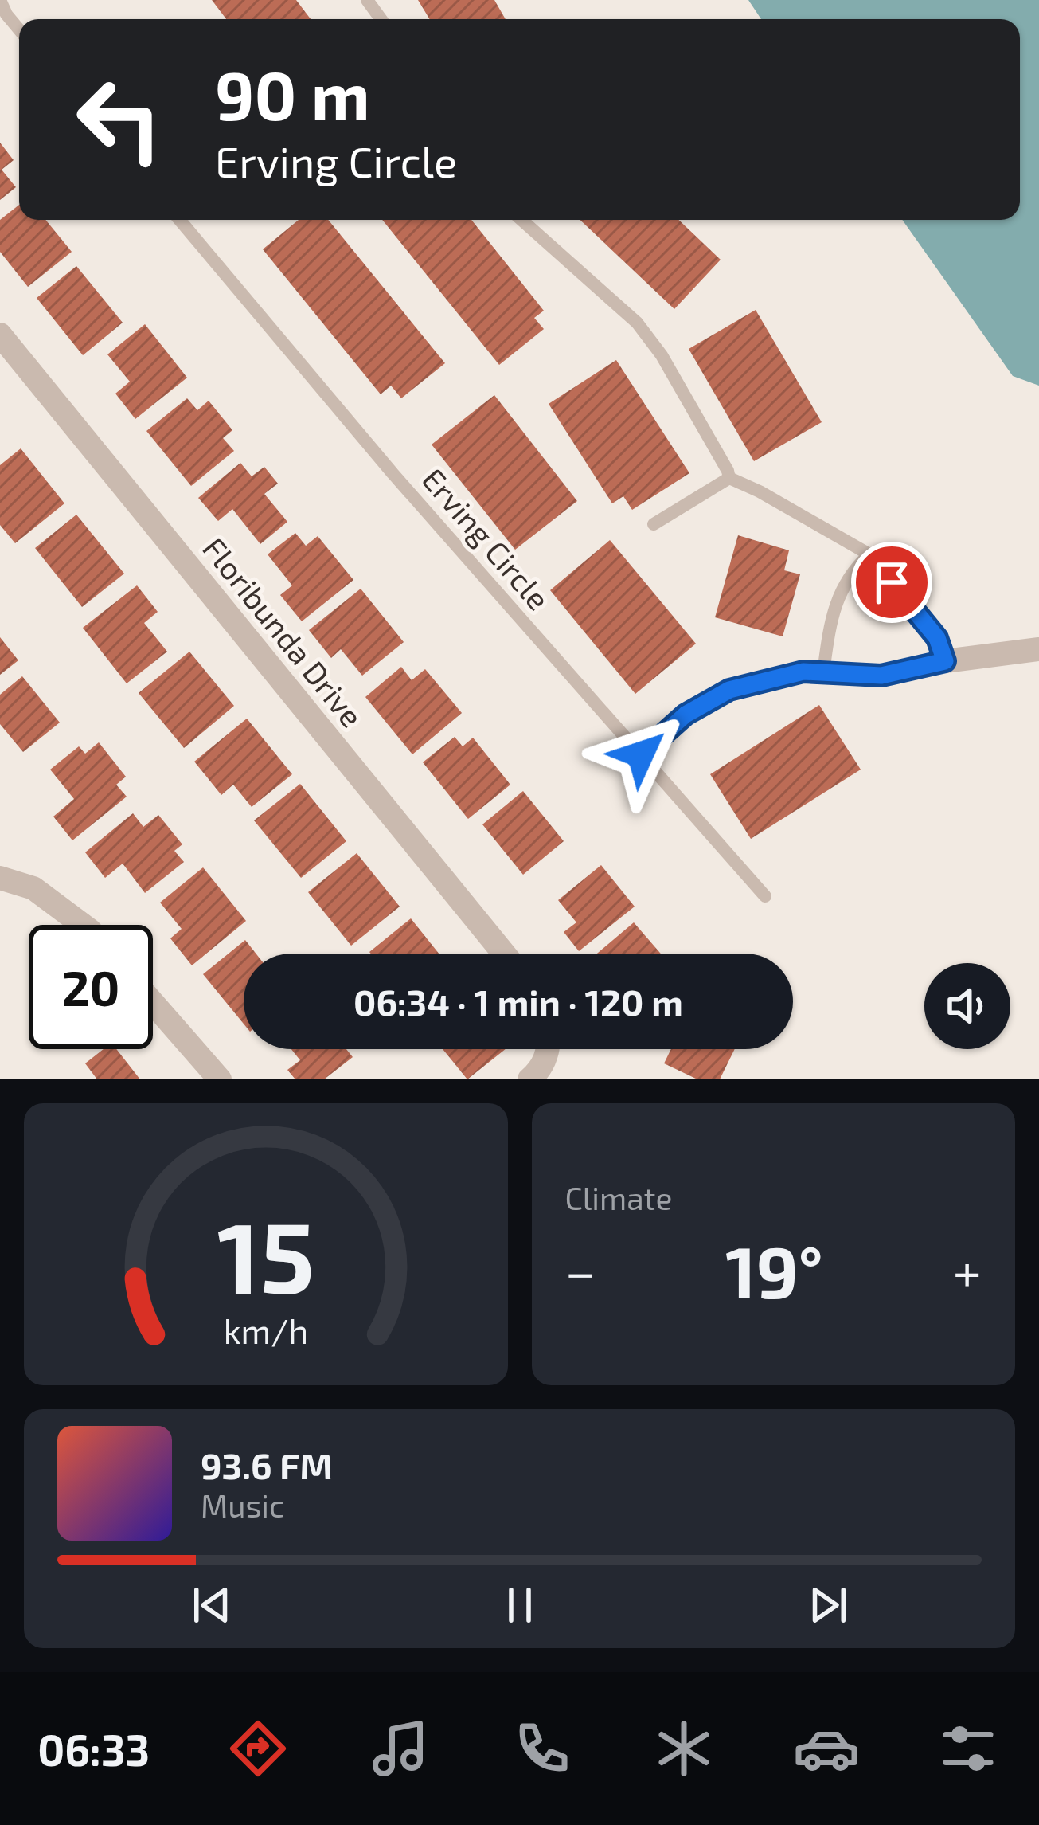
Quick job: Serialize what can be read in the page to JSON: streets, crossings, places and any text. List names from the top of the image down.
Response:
{
  "streets": {
    "street": ["Floribunda Drive"],
    "lane": ["Erving Circle"]
  },
  "page": {
    "turn": ["90 m", "Erving Circle"],
    "limit": "20",
    "trip": "06:34 · 1 min · 120 m",
    "tile": "Climate",
    "heat": ["−", "19°", "+"],
    "song": ["93.6 FM", "Music"],
    "tabs": "06:33",
    "gauge": ["15", "km/h"]
  }
}
